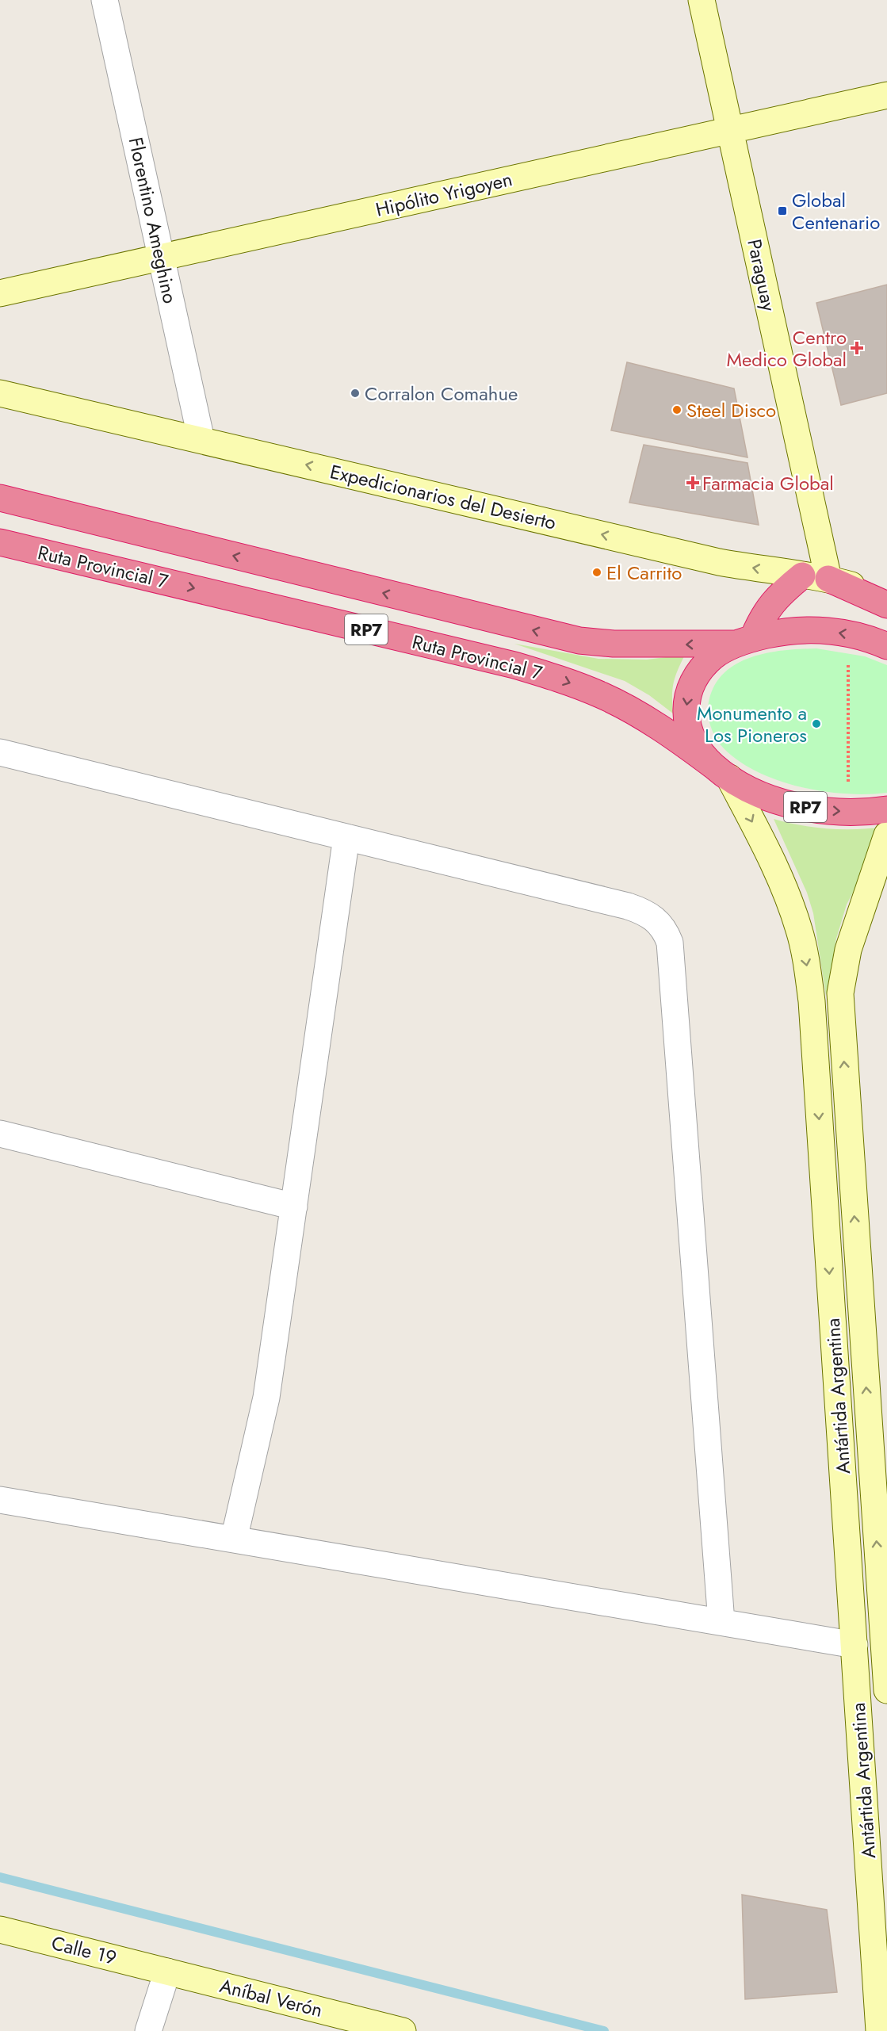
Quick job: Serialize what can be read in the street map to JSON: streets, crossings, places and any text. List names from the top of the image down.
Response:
{
  "streets": {
    "highway": ["Ruta Provincial 7", "RP7"],
    "main road": [
      "Hipólito Yrigoyen",
      "Paraguay",
      "Expedicionarios del Desierto",
      "Antártida Argentina",
      "Calle 19",
      "Aníbal Verón"
    ],
    "street": ["Florentino Ameghino"]
  },
  "crossings": [
    ["Hipólito Yrigoyen", "Florentino Ameghino"],
    ["Hipólito Yrigoyen", "Paraguay"],
    ["Florentino Ameghino", "Expedicionarios del Desierto"],
    ["Paraguay", "Expedicionarios del Desierto"],
    ["Ruta Provincial 7", "RP7"],
    ["Ruta Provincial 7", "Antártida Argentina"],
    ["RP7", "Antártida Argentina"],
    ["Calle 19", "Aníbal Verón"]
  ],
  "one_way": ["Expedicionarios del Desierto"],
  "places": {
    "transit": ["Global Centenario"],
    "health": ["Centro Medico Global", "Farmacia Global"],
    "other": [
      "Corralon Comahue",
      "Steel Disco",
      "El Carrito",
      "Monumento a Los Pioneros"
    ]
  }
}
